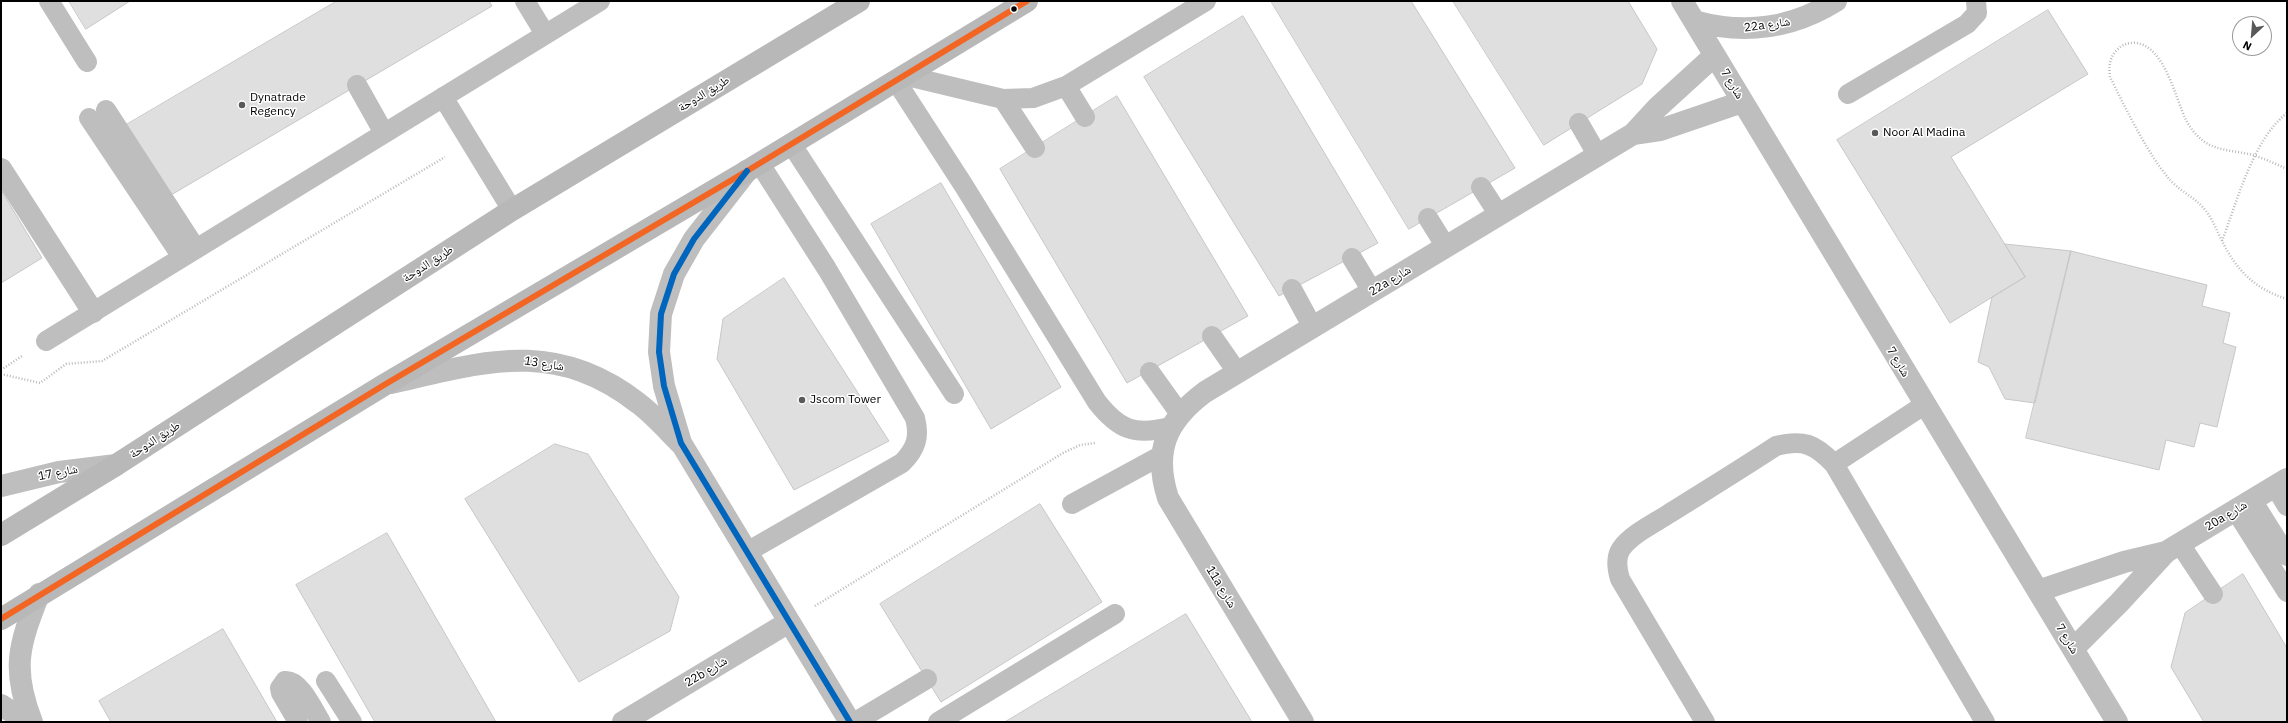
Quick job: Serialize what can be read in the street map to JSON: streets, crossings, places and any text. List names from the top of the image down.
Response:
{
  "streets": {
    "main road": ["طريق الدوحة"],
    "street": [
      "22a شارع",
      "شارع 7",
      "شارع 13",
      "شارع 17",
      "20a شارع",
      "11a شارع",
      "22b شارع"
    ]
  },
  "crossings": [
    ["22a شارع", "شارع 7"],
    ["22a شارع", "11a شارع"],
    ["شارع 7", "20a شارع"],
    ["طريق الدوحة", "شارع 17"],
    ["شارع 13", "22b شارع"]
  ],
  "places": ["Dynatrade Regency", "Noor Al Madina", "Jscom Tower"],
  "north": "bottom left"
}
